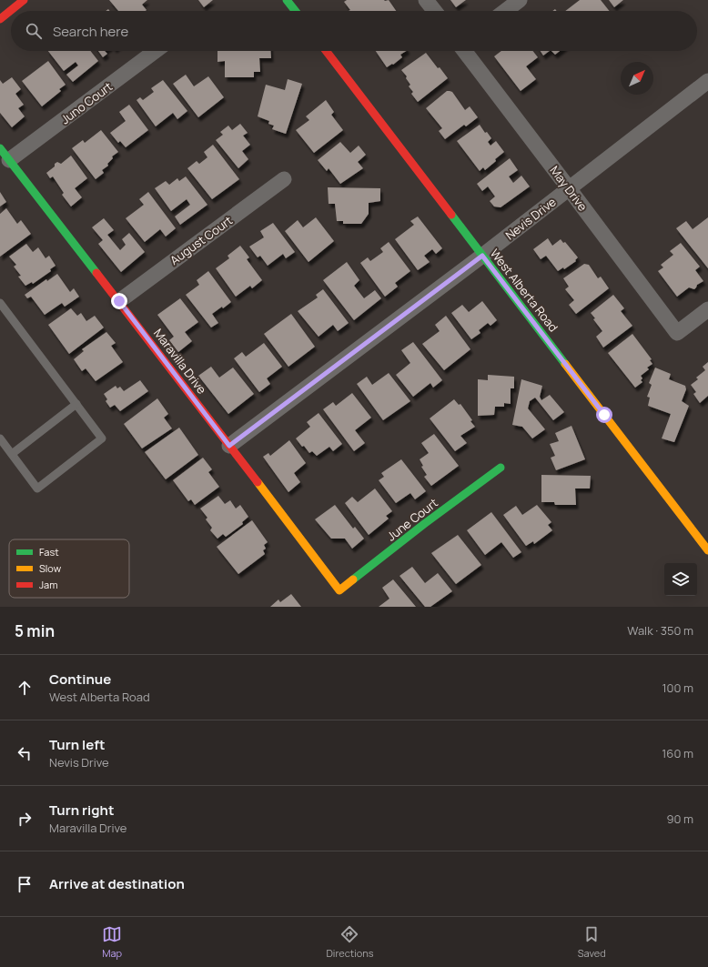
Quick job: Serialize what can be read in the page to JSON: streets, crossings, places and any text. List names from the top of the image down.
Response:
{
  "streets": {
    "street": [
      "Juno Court",
      "May Drive",
      "Nevis Drive",
      "August Court",
      "West Alberta Road",
      "Maravilla Drive",
      "June Court"
    ]
  },
  "crossings": [
    ["Juno Court", "Maravilla Drive"],
    ["May Drive", "Nevis Drive"],
    ["Nevis Drive", "West Alberta Road"],
    ["Nevis Drive", "Maravilla Drive"],
    ["August Court", "Maravilla Drive"],
    ["Maravilla Drive", "June Court"]
  ],
  "legend": ["Fast", "Slow", "Jam"],
  "north": "top right",
  "page": {
    "search": "Search here",
    "heading": ["5 min", "Walk · 350 m"],
    "list": [
      ["Continue", "West Alberta Road", "100 m"],
      ["Turn left", "Nevis Drive", "160 m"],
      ["Turn right", "Maravilla Drive", "90 m"],
      "Arrive at destination"
    ],
    "nav": ["Map", "Directions", "Saved"]
  }
}
